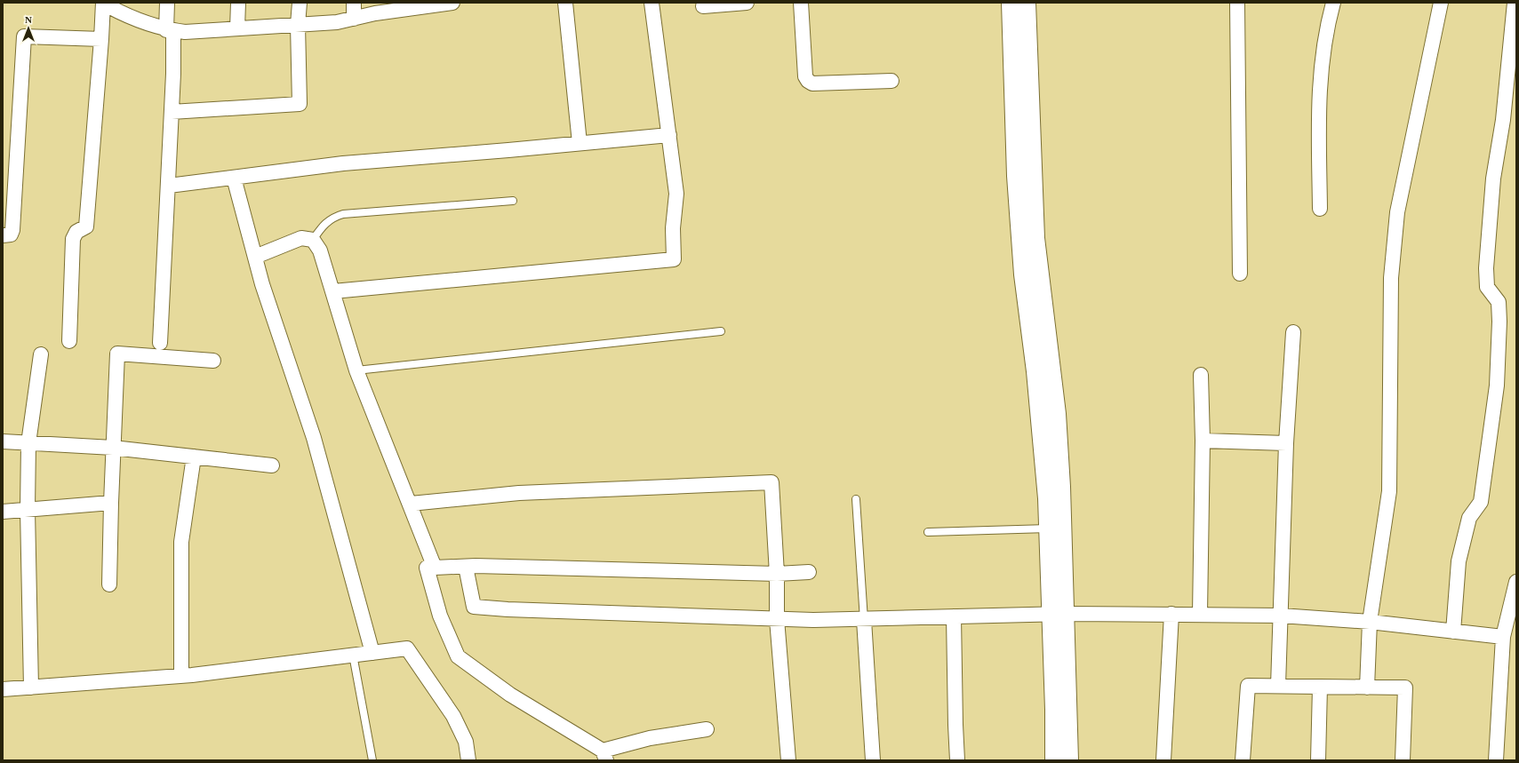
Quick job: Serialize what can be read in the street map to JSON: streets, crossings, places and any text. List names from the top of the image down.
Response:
{
  "north": "top"
}
